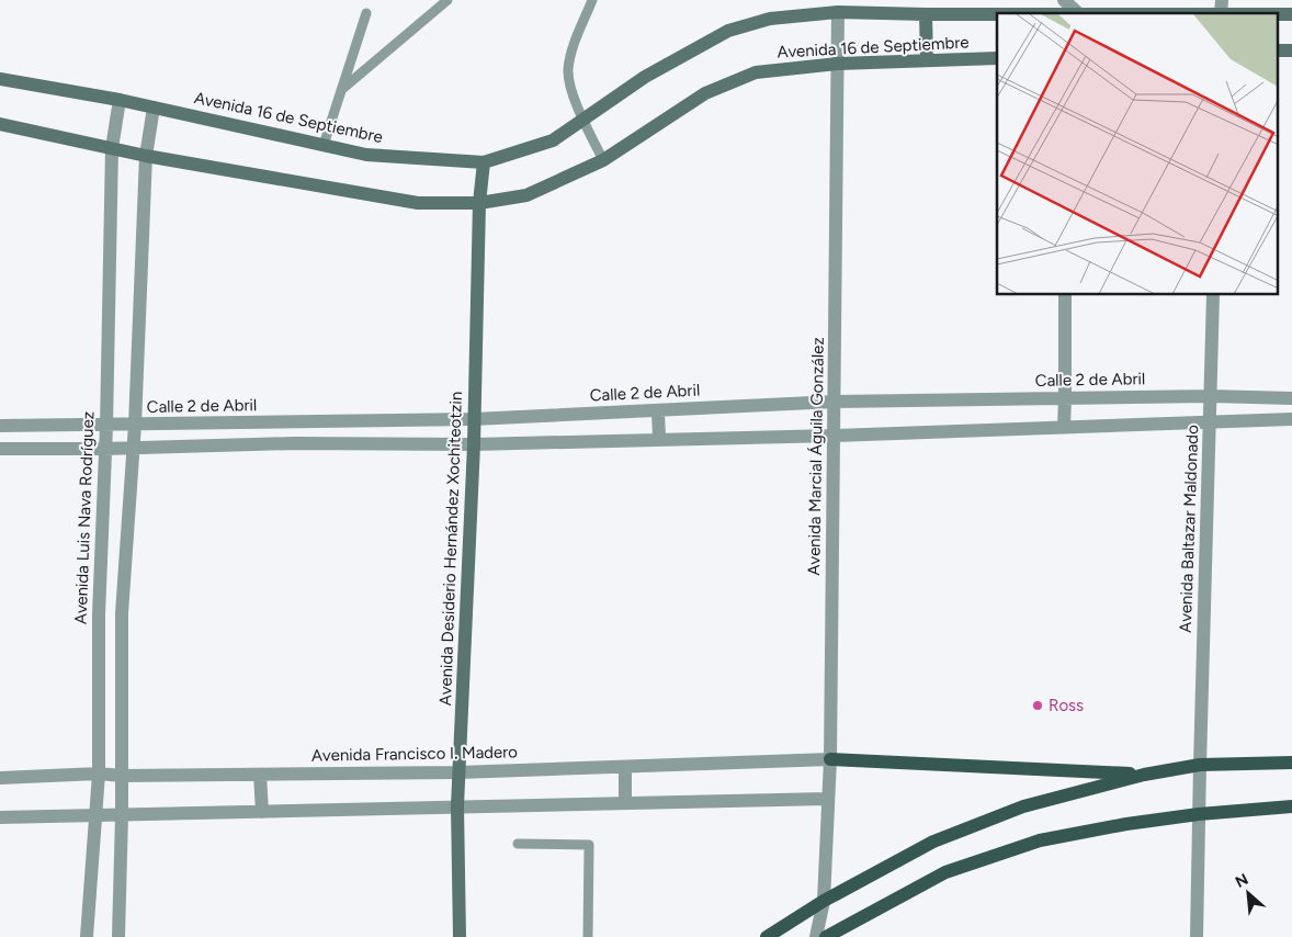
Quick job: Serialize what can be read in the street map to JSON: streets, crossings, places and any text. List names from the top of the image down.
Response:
{
  "streets": {
    "main road": ["Avenida 16 de Septiembre", "Avenida Desiderio Hernández Xochiteotzin"],
    "street": [
      "Calle 2 de Abril",
      "Avenida Marcial Águila González",
      "Avenida Luis Nava Rodríguez",
      "Avenida Baltazar Maldonado",
      "Avenida Francisco I. Madero"
    ]
  },
  "crossings": [
    ["Avenida 16 de Septiembre", "Avenida Marcial Águila González"],
    ["Avenida 16 de Septiembre", "Avenida Luis Nava Rodríguez"],
    ["Avenida 16 de Septiembre", "Avenida Desiderio Hernández Xochiteotzin"],
    ["Calle 2 de Abril", "Avenida Marcial Águila González"],
    ["Calle 2 de Abril", "Avenida Luis Nava Rodríguez"],
    ["Calle 2 de Abril", "Avenida Baltazar Maldonado"],
    ["Calle 2 de Abril", "Avenida Desiderio Hernández Xochiteotzin"],
    ["Avenida Marcial Águila González", "Avenida Francisco I. Madero"],
    ["Avenida Luis Nava Rodríguez", "Avenida Francisco I. Madero"],
    ["Avenida Desiderio Hernández Xochiteotzin", "Avenida Francisco I. Madero"]
  ],
  "places": ["Ross"],
  "north": "top left"
}
